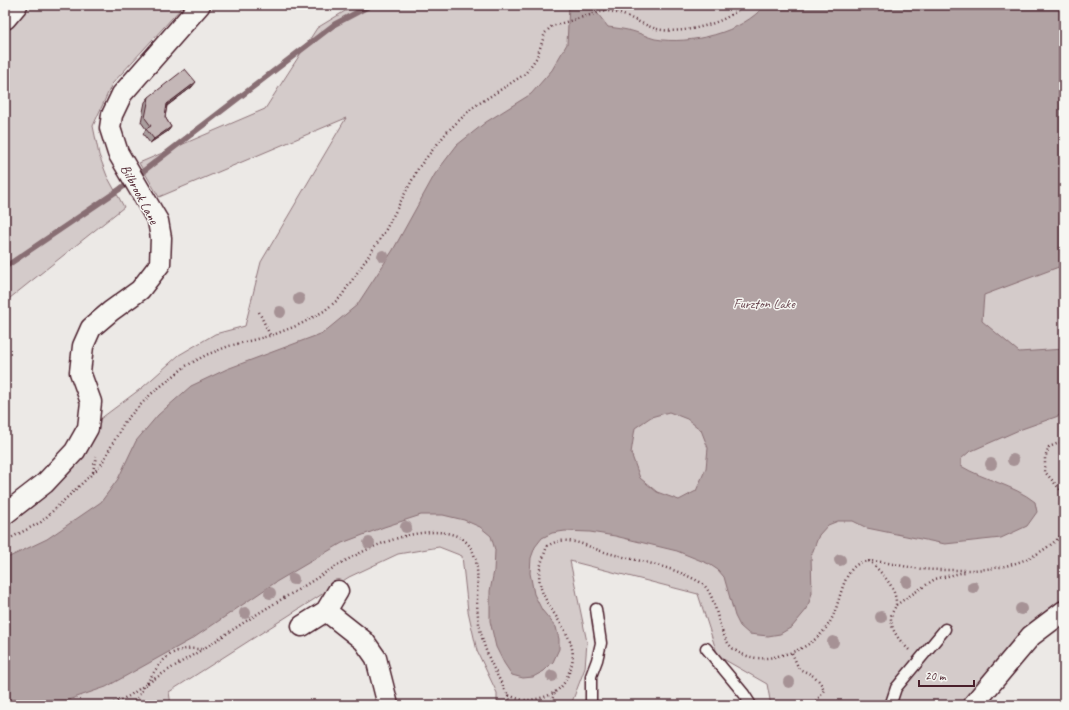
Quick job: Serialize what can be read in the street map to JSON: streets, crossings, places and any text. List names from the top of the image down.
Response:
{
  "streets": {
    "street": ["Bilbrook Lane"]
  },
  "parks": ["Furzton Lake"],
  "scale_bar": "20 m"
}
